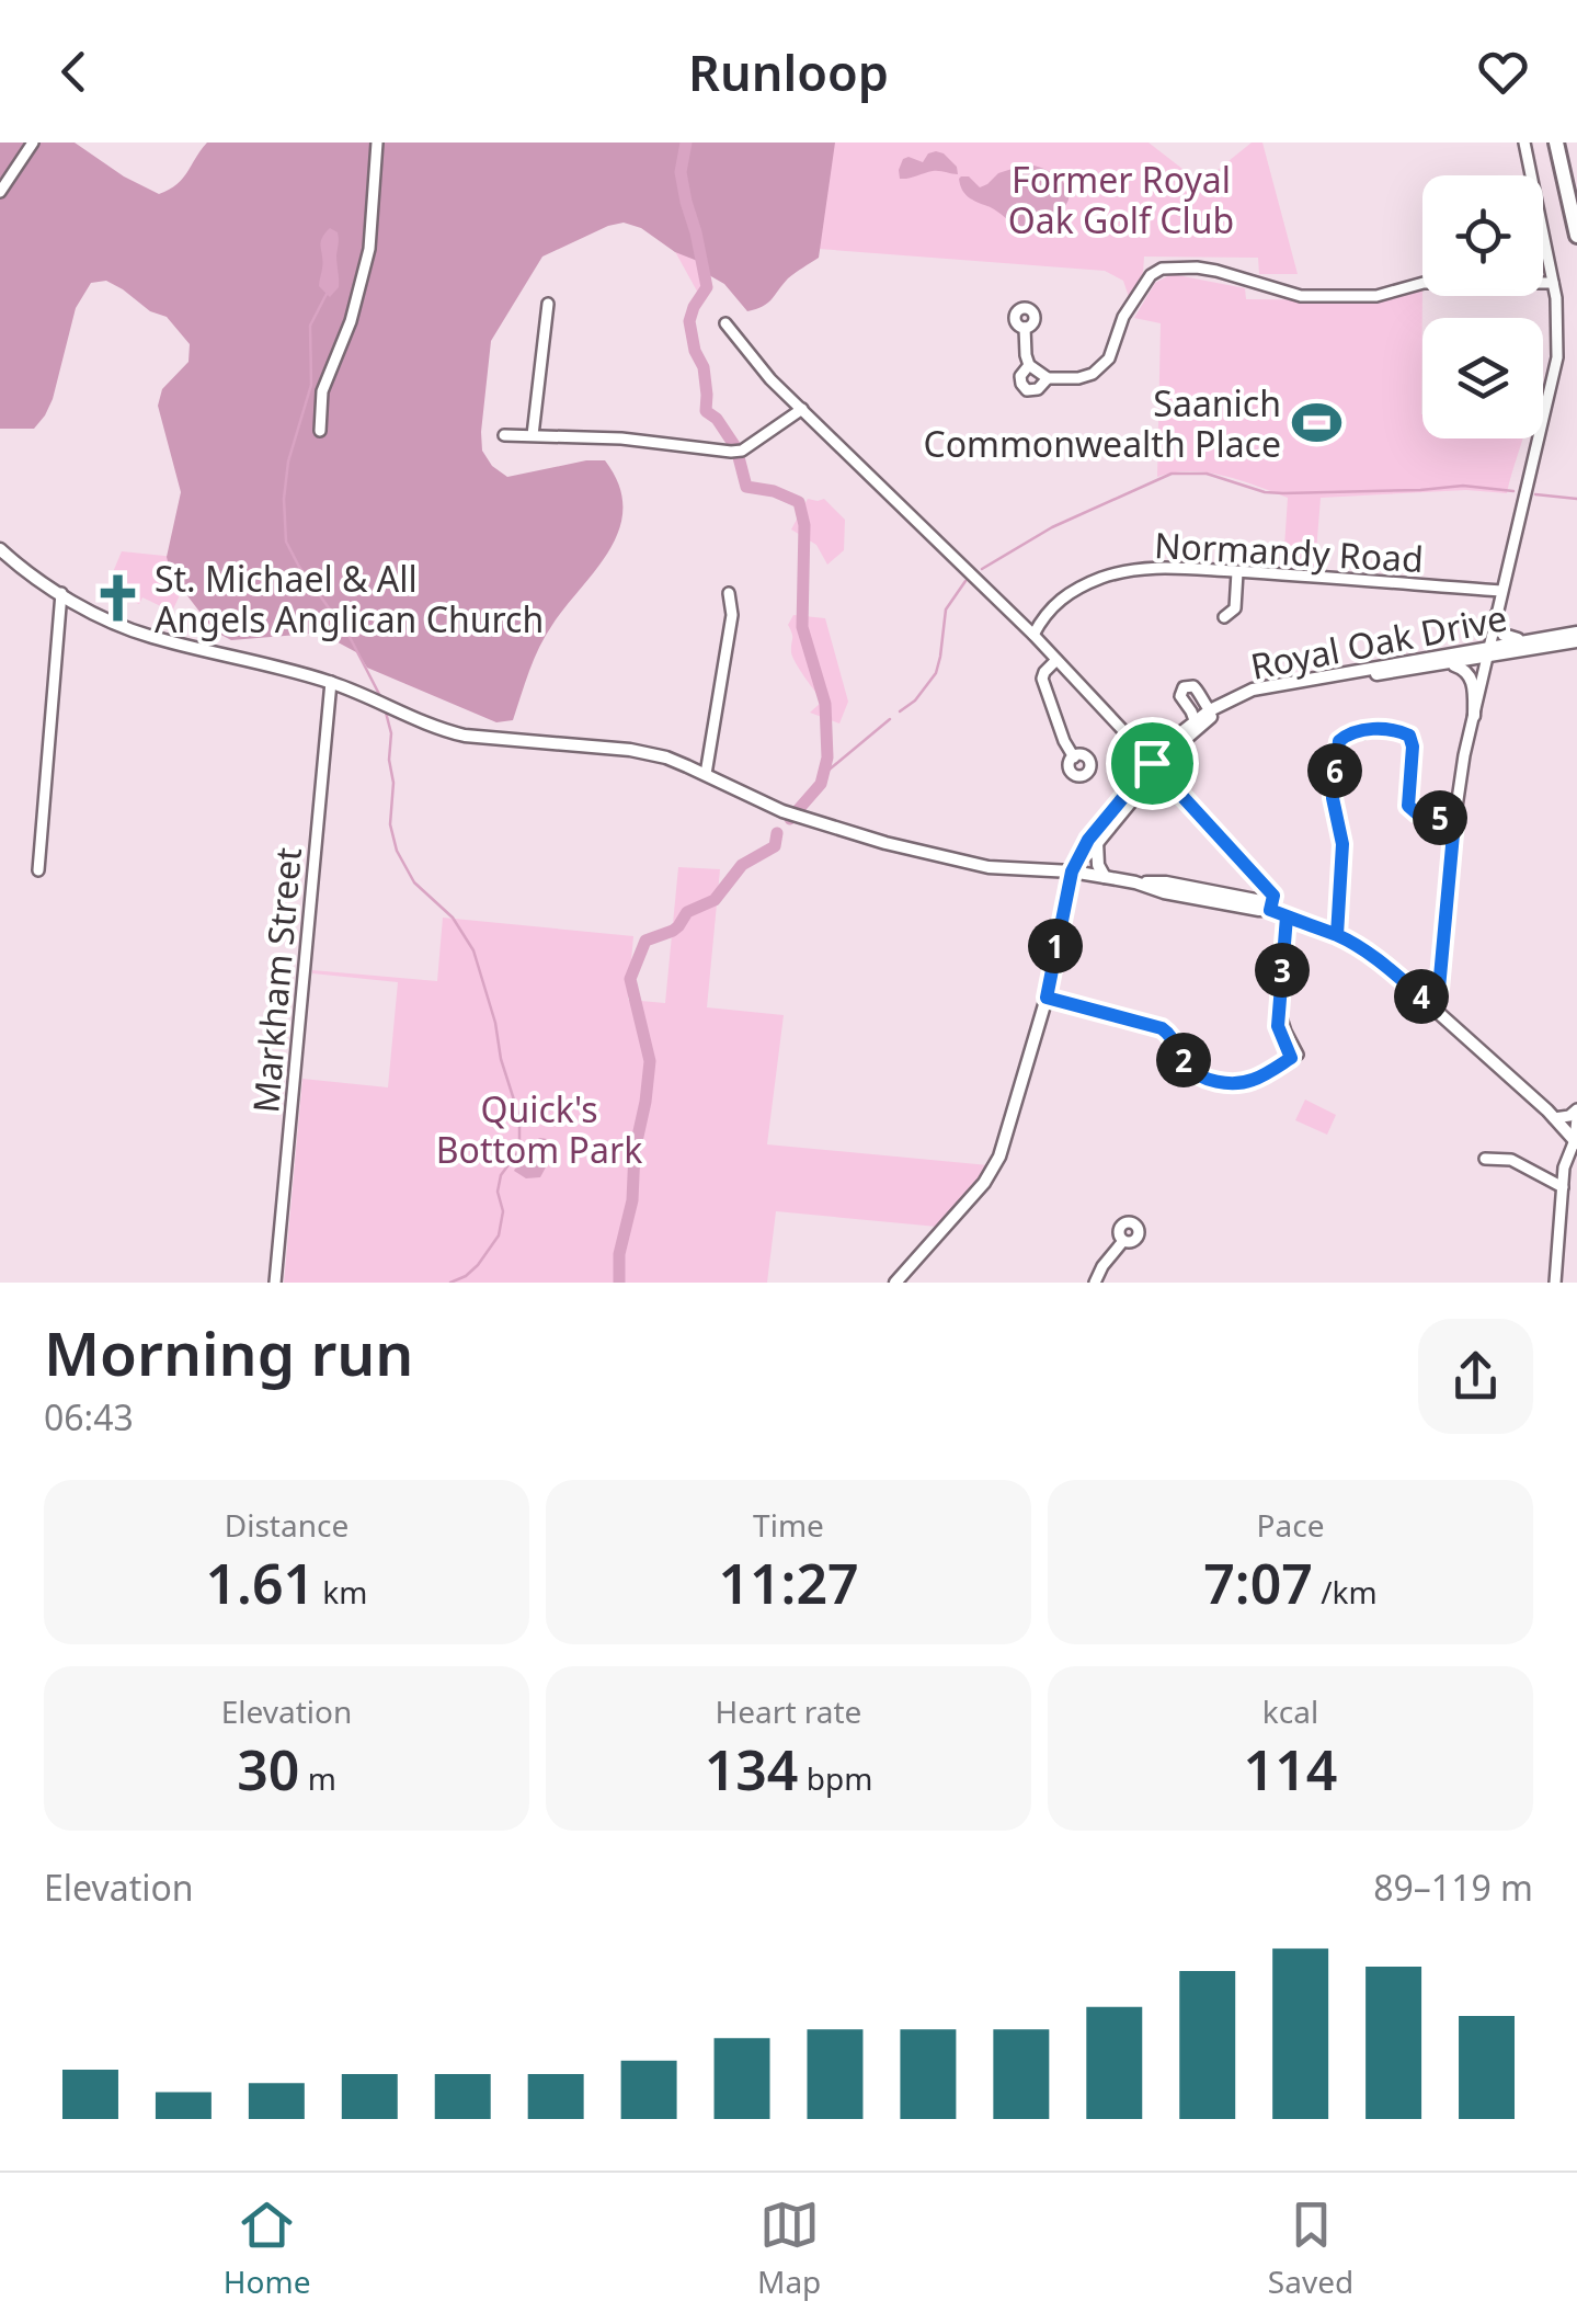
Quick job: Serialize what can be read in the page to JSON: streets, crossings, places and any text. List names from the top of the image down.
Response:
{
  "streets": {
    "main road": ["Royal Oak Drive"],
    "street": ["Normandy Road", "Markham Street"]
  },
  "parks": ["Former Royal Oak Golf Club", "Quick's Bottom Park"],
  "places": {
    "sports": ["Saanich Commonwealth Place"],
    "church": ["St. Michael & All Angels Anglican Church"]
  },
  "page": {
    "header": "Runloop",
    "pins": [
      "6",
      "5",
      "1",
      "3",
      "4",
      "2"
    ],
    "heading": ["Morning run", "06:43"],
    "stats": [
      ["Distance", "1.61 km"],
      ["Time", "11:27"],
      ["Pace", "7:07 /km"],
      ["Elevation", "30 m"],
      ["Heart rate", "134 bpm"],
      ["kcal", "114"]
    ],
    "chart": ["Elevation", "89–119 m"],
    "tabs": ["Home", "Map", "Saved"]
  }
}
